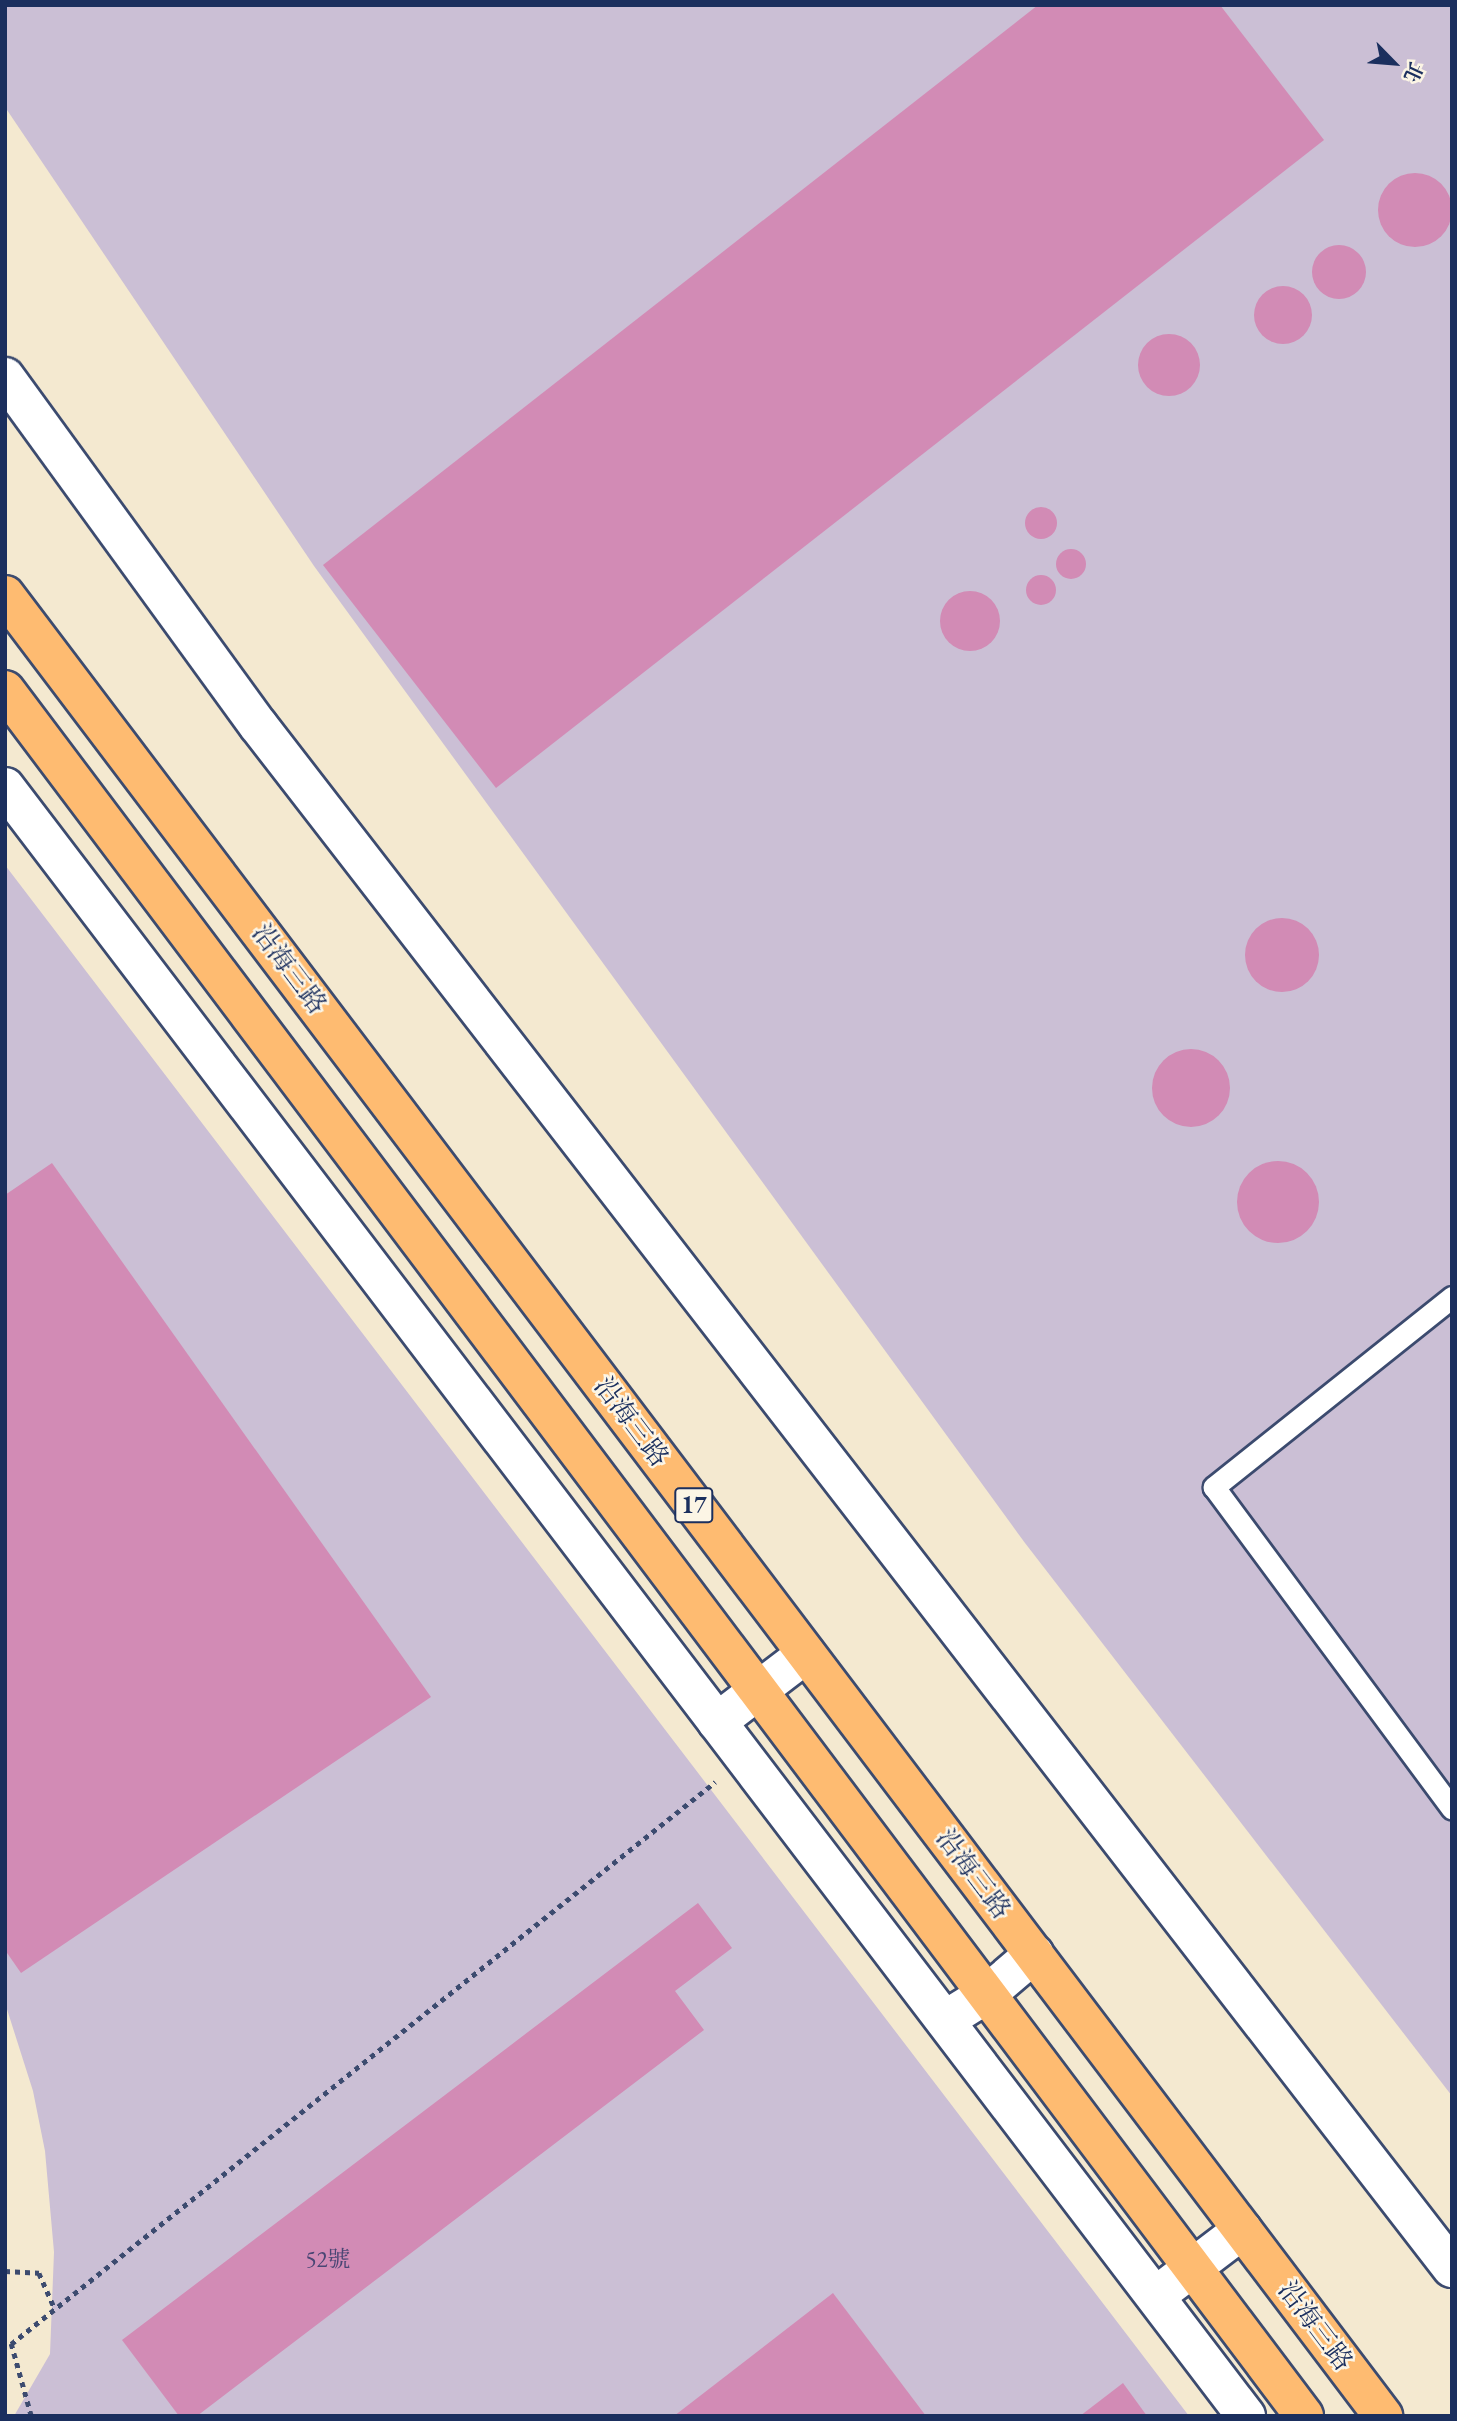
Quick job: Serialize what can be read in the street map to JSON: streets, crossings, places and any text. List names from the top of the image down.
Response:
{
  "streets": {
    "main road": ["沿海三路", "17"]
  },
  "house_numbers": ["52號"],
  "north": "bottom right"
}
